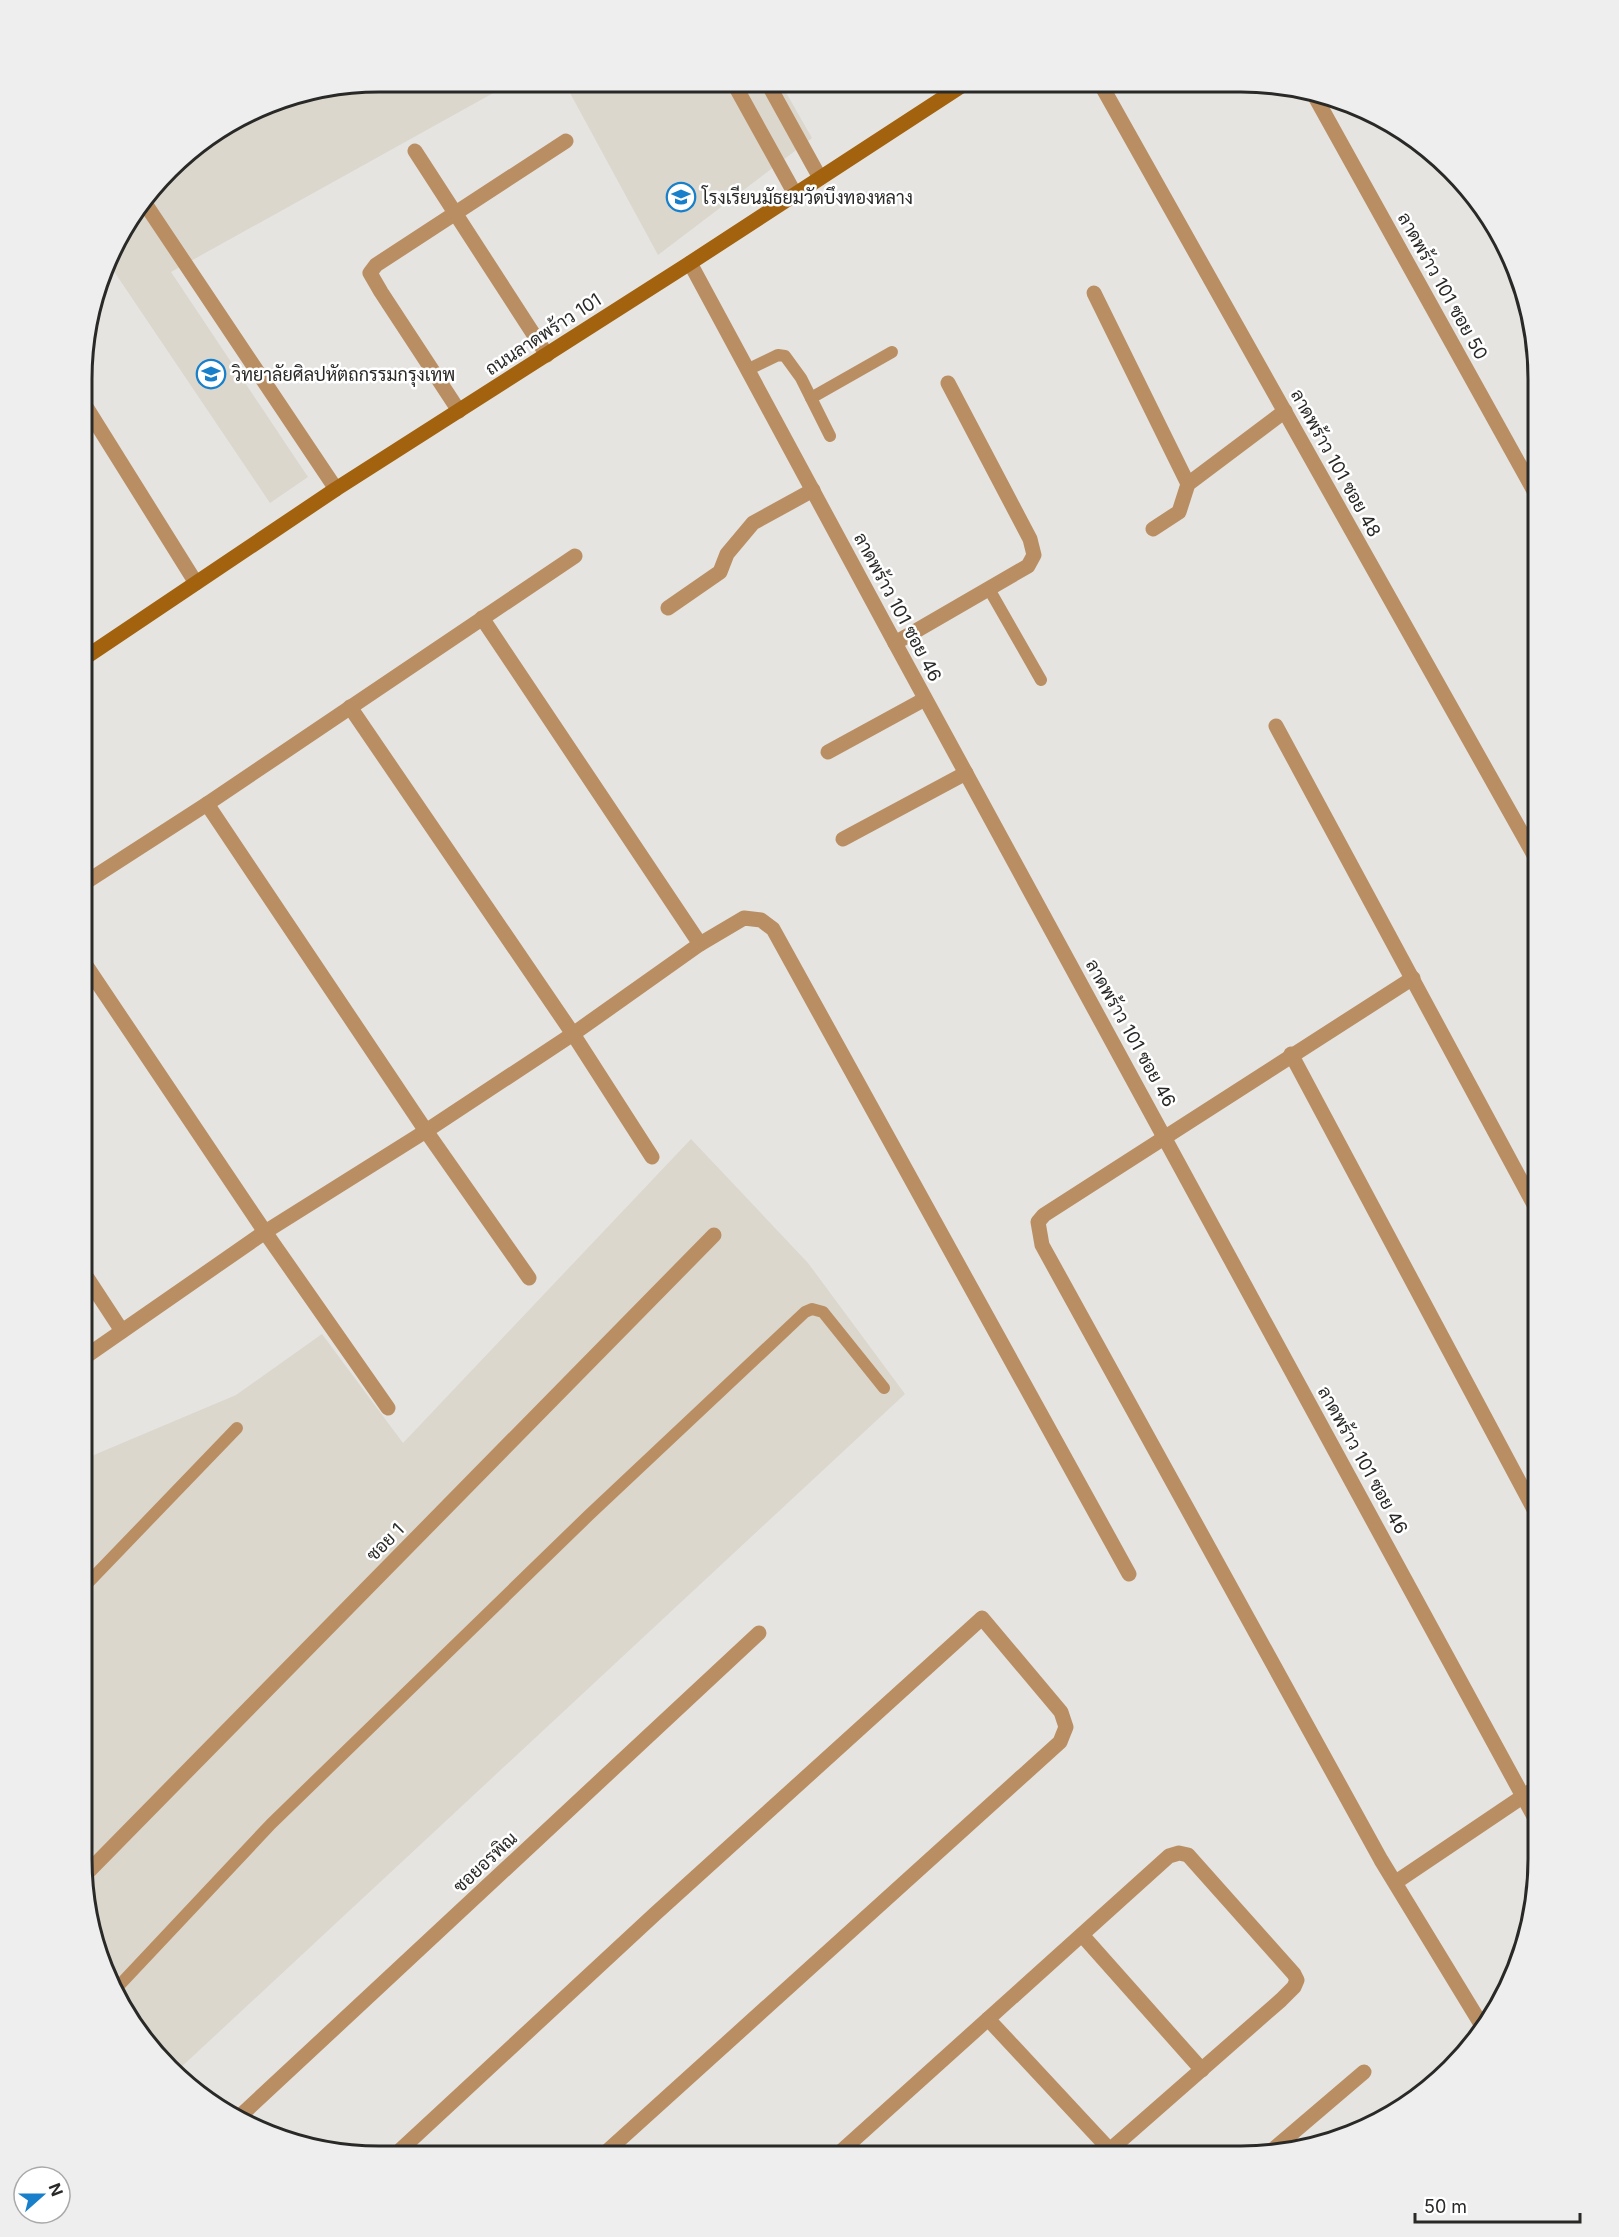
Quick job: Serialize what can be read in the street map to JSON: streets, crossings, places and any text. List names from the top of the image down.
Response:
{
  "streets": {
    "street": [
      "ลาดพร้าว 101 ซอย 50",
      "ถนนลาดพร้าว 101",
      "ลาดพร้าว 101 ซอย 48",
      "ลาดพร้าว 101 ซอย 46",
      "ซอย 1",
      "ซอยอรพิณ"
    ]
  },
  "crossings": [
    ["ถนนลาดพร้าว 101", "ลาดพร้าว 101 ซอย 46"]
  ],
  "places": {
    "school or university": ["โรงเรียนมัธยมวัดบึงทองหลาง", "วิทยาลัยศิลปหัตถกรรมกรุงเทพ"]
  },
  "scale_bar": "50 m",
  "north": "right"
}
